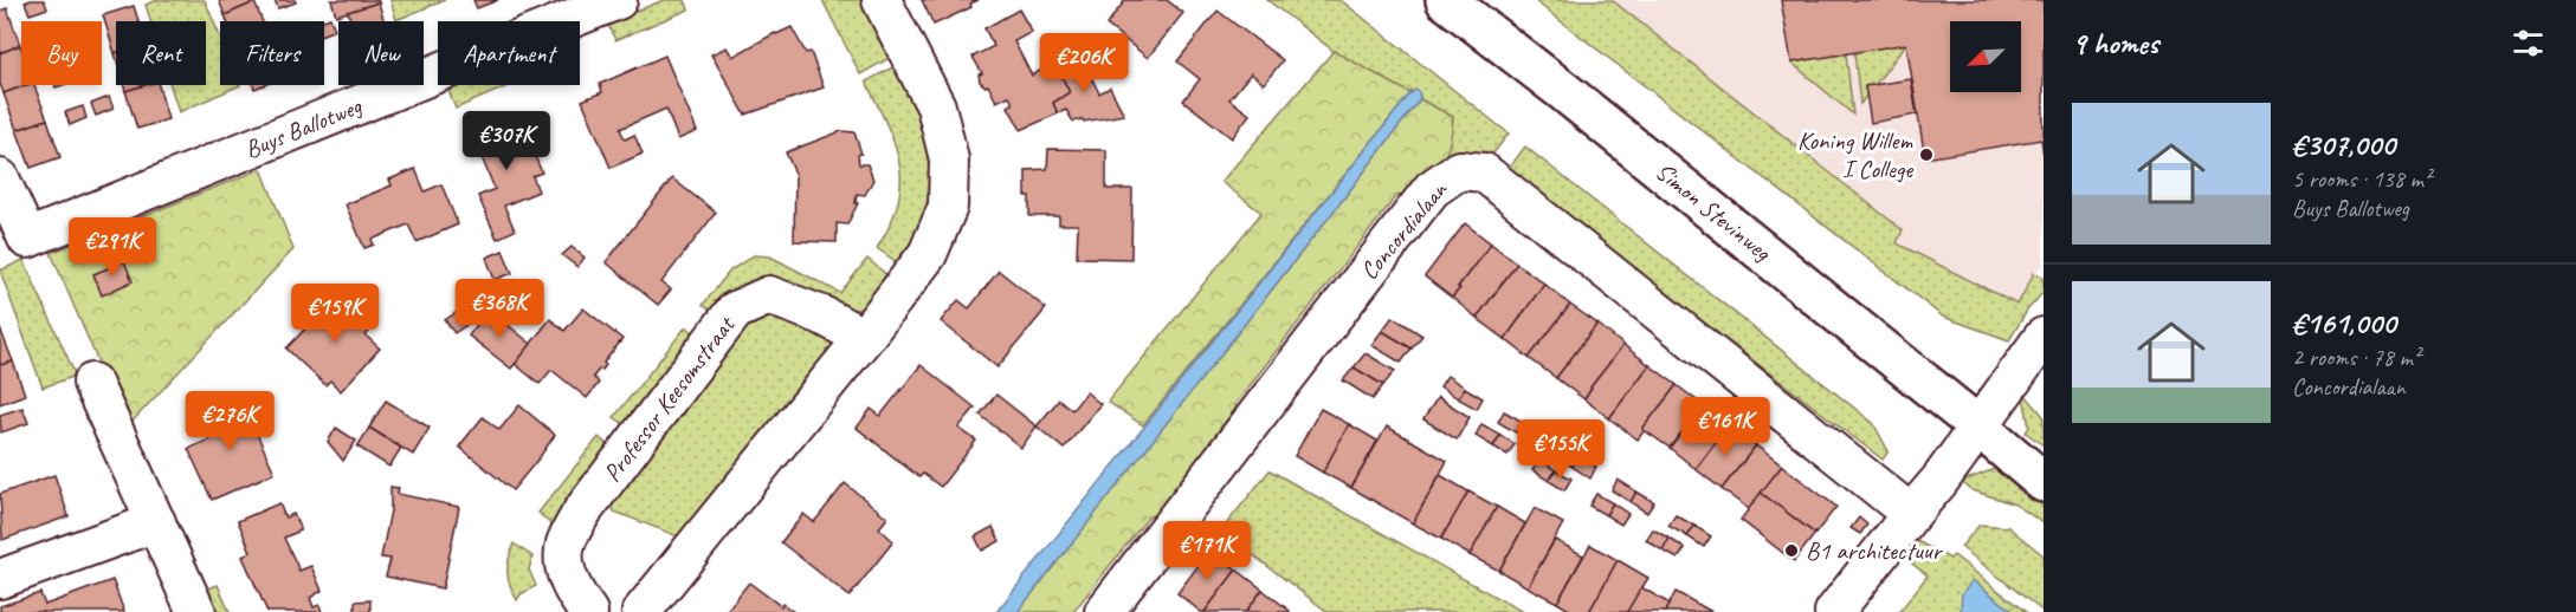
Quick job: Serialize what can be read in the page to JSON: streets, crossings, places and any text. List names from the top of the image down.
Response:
{
  "streets": {
    "street": [
      "Buys Ballotweg",
      "Simon Stevinweg",
      "Concordialaan",
      "Professor Keesomstraat"
    ]
  },
  "places": ["Koning Willem I College", "B1 architectuur"],
  "north": "bottom left",
  "page": {
    "heading": "9 homes",
    "chip": [
      "Buy",
      "Rent",
      "Filters",
      "New",
      "Apartment"
    ],
    "price": [
      "€206K",
      "€307K",
      "€291K",
      "€368K",
      "€159K",
      "€276K",
      "€161K",
      "€155K",
      "€171K"
    ],
    "list": [
      {
        "name": "€307,000",
        "note": "5 rooms · 138 m² · Buys Ballotweg"
      },
      {
        "name": "€161,000",
        "note": "2 rooms · 78 m² · Concordialaan"
      }
    ]
  }
}
